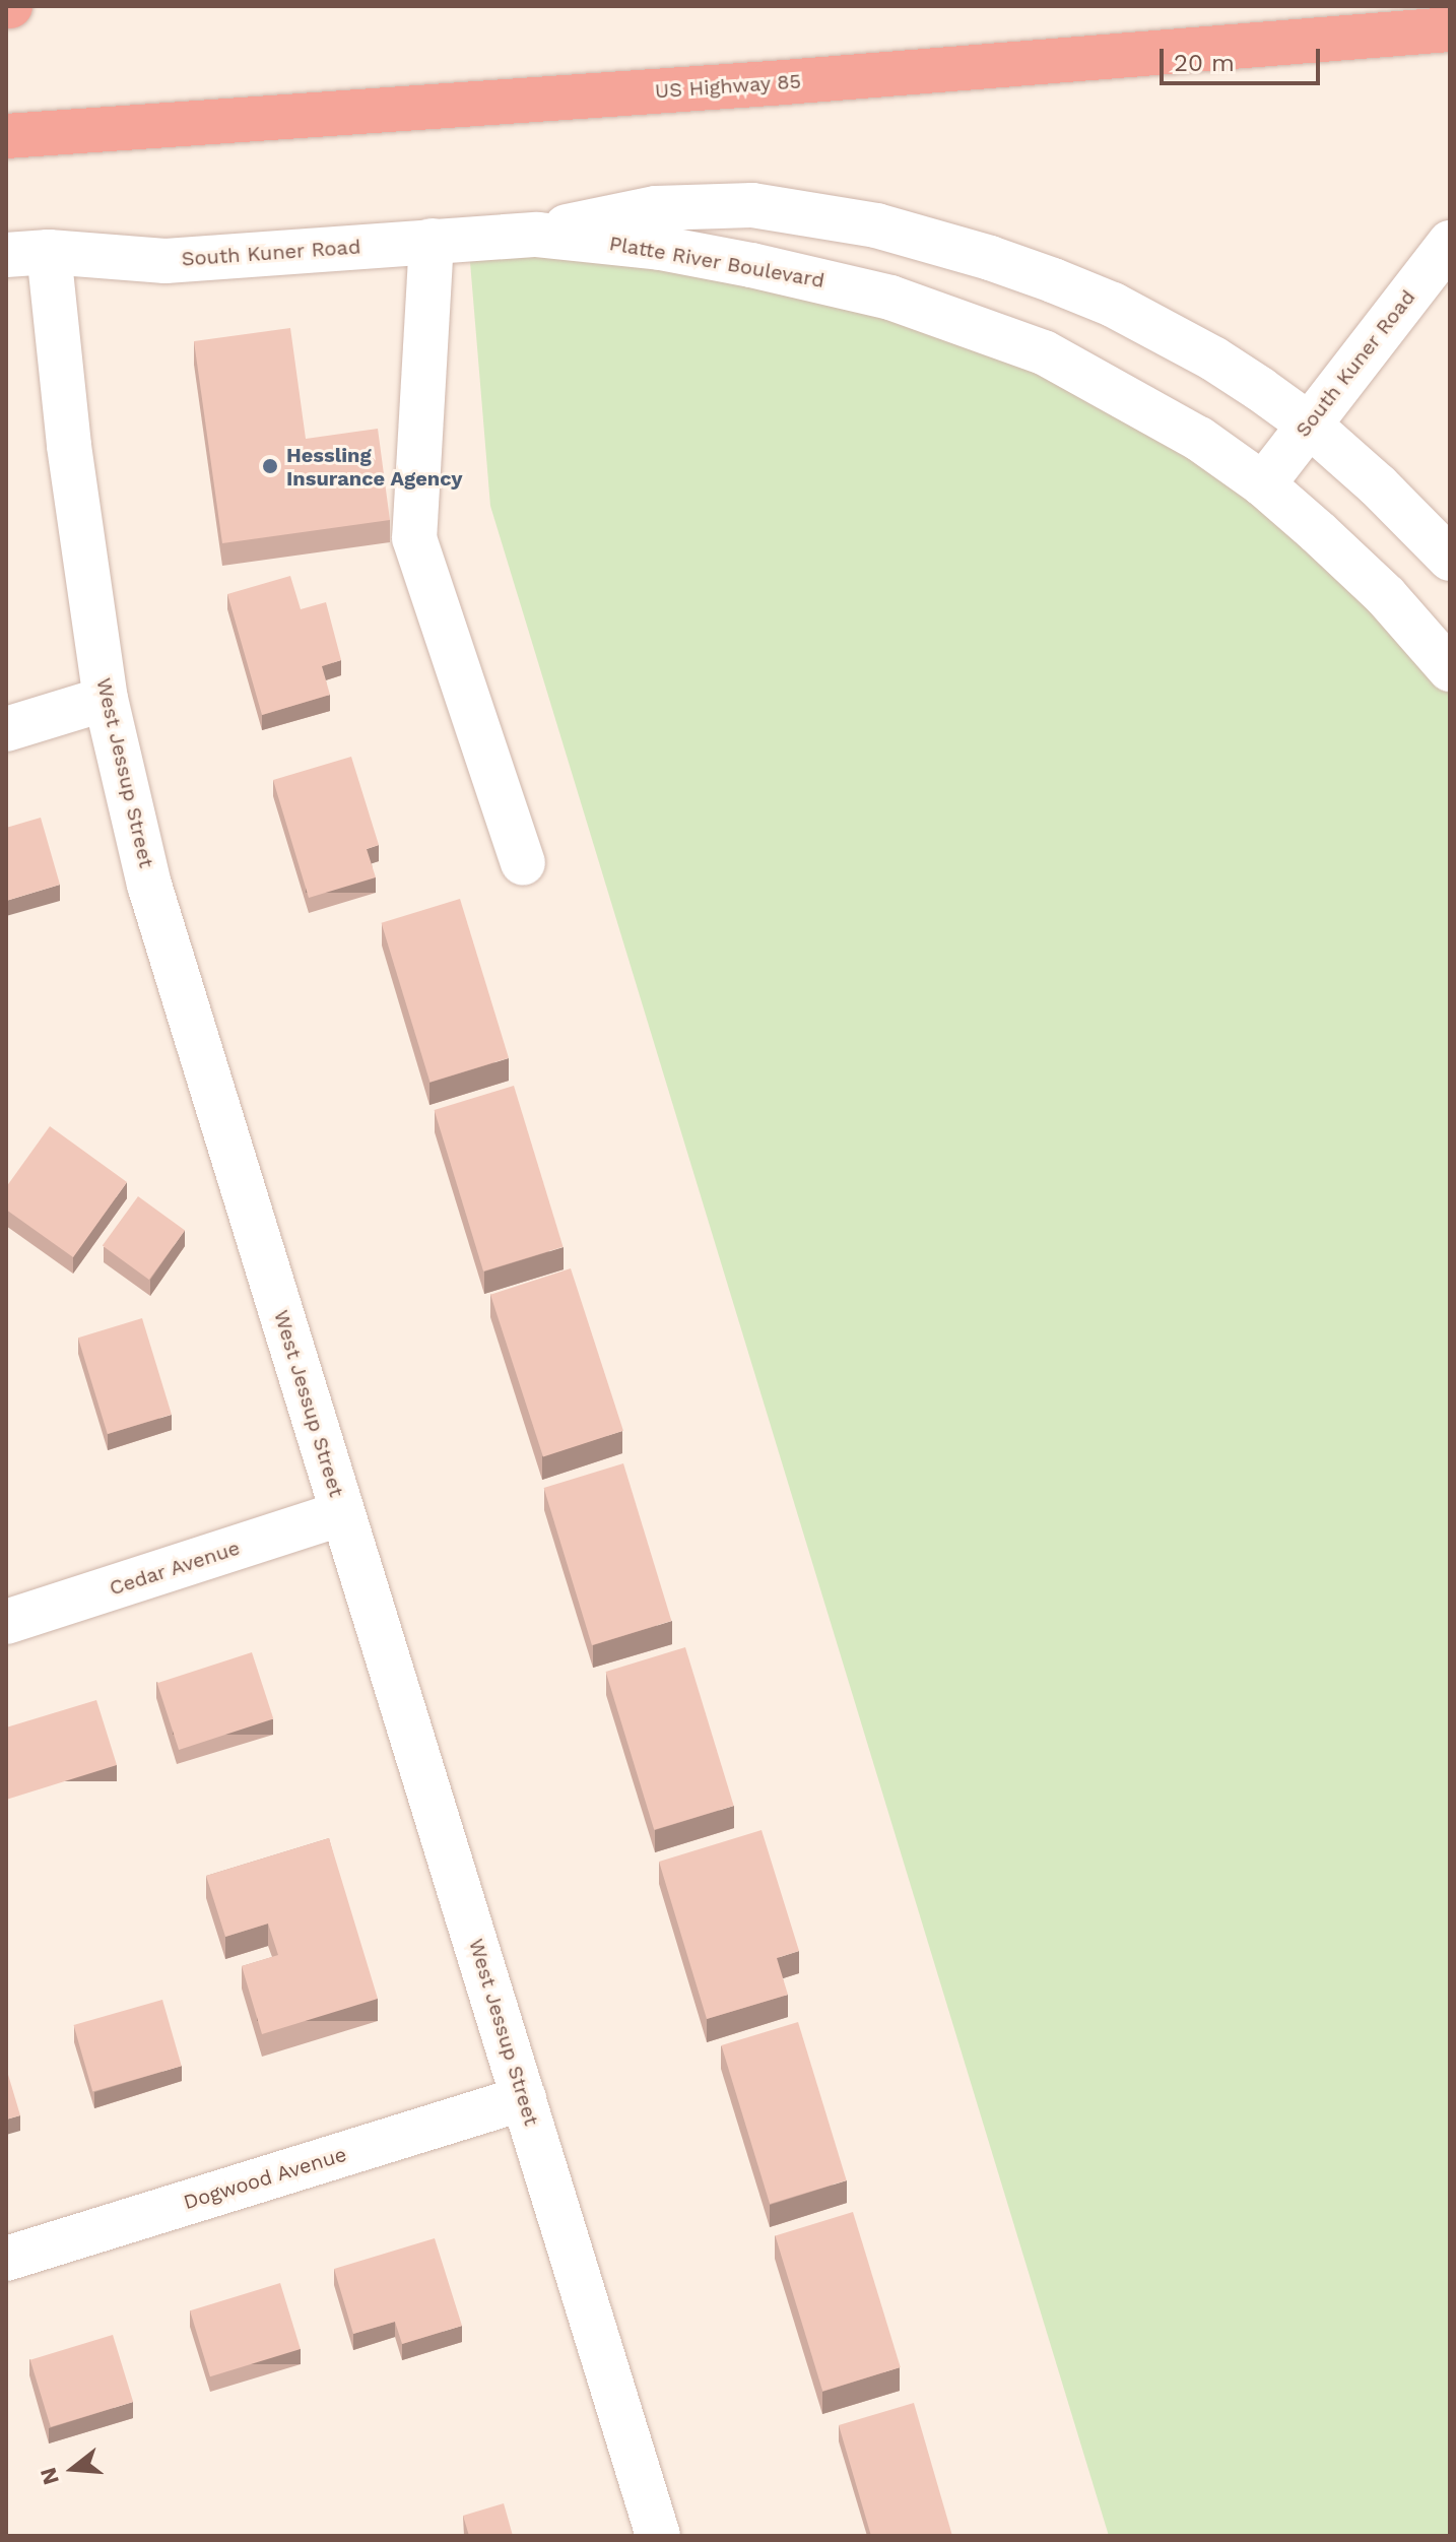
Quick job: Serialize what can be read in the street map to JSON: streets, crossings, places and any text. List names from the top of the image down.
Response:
{
  "streets": {
    "highway": ["US Highway 85"],
    "street": [
      "South Kuner Road",
      "Platte River Boulevard",
      "West Jessup Street",
      "Cedar Avenue",
      "Dogwood Avenue"
    ]
  },
  "crossings": [
    ["South Kuner Road", "Platte River Boulevard"],
    ["South Kuner Road", "West Jessup Street"],
    ["West Jessup Street", "Cedar Avenue"],
    ["West Jessup Street", "Dogwood Avenue"]
  ],
  "places": ["Hessling Insurance Agency"],
  "scale_bar": "20 m",
  "north": "left"
}
